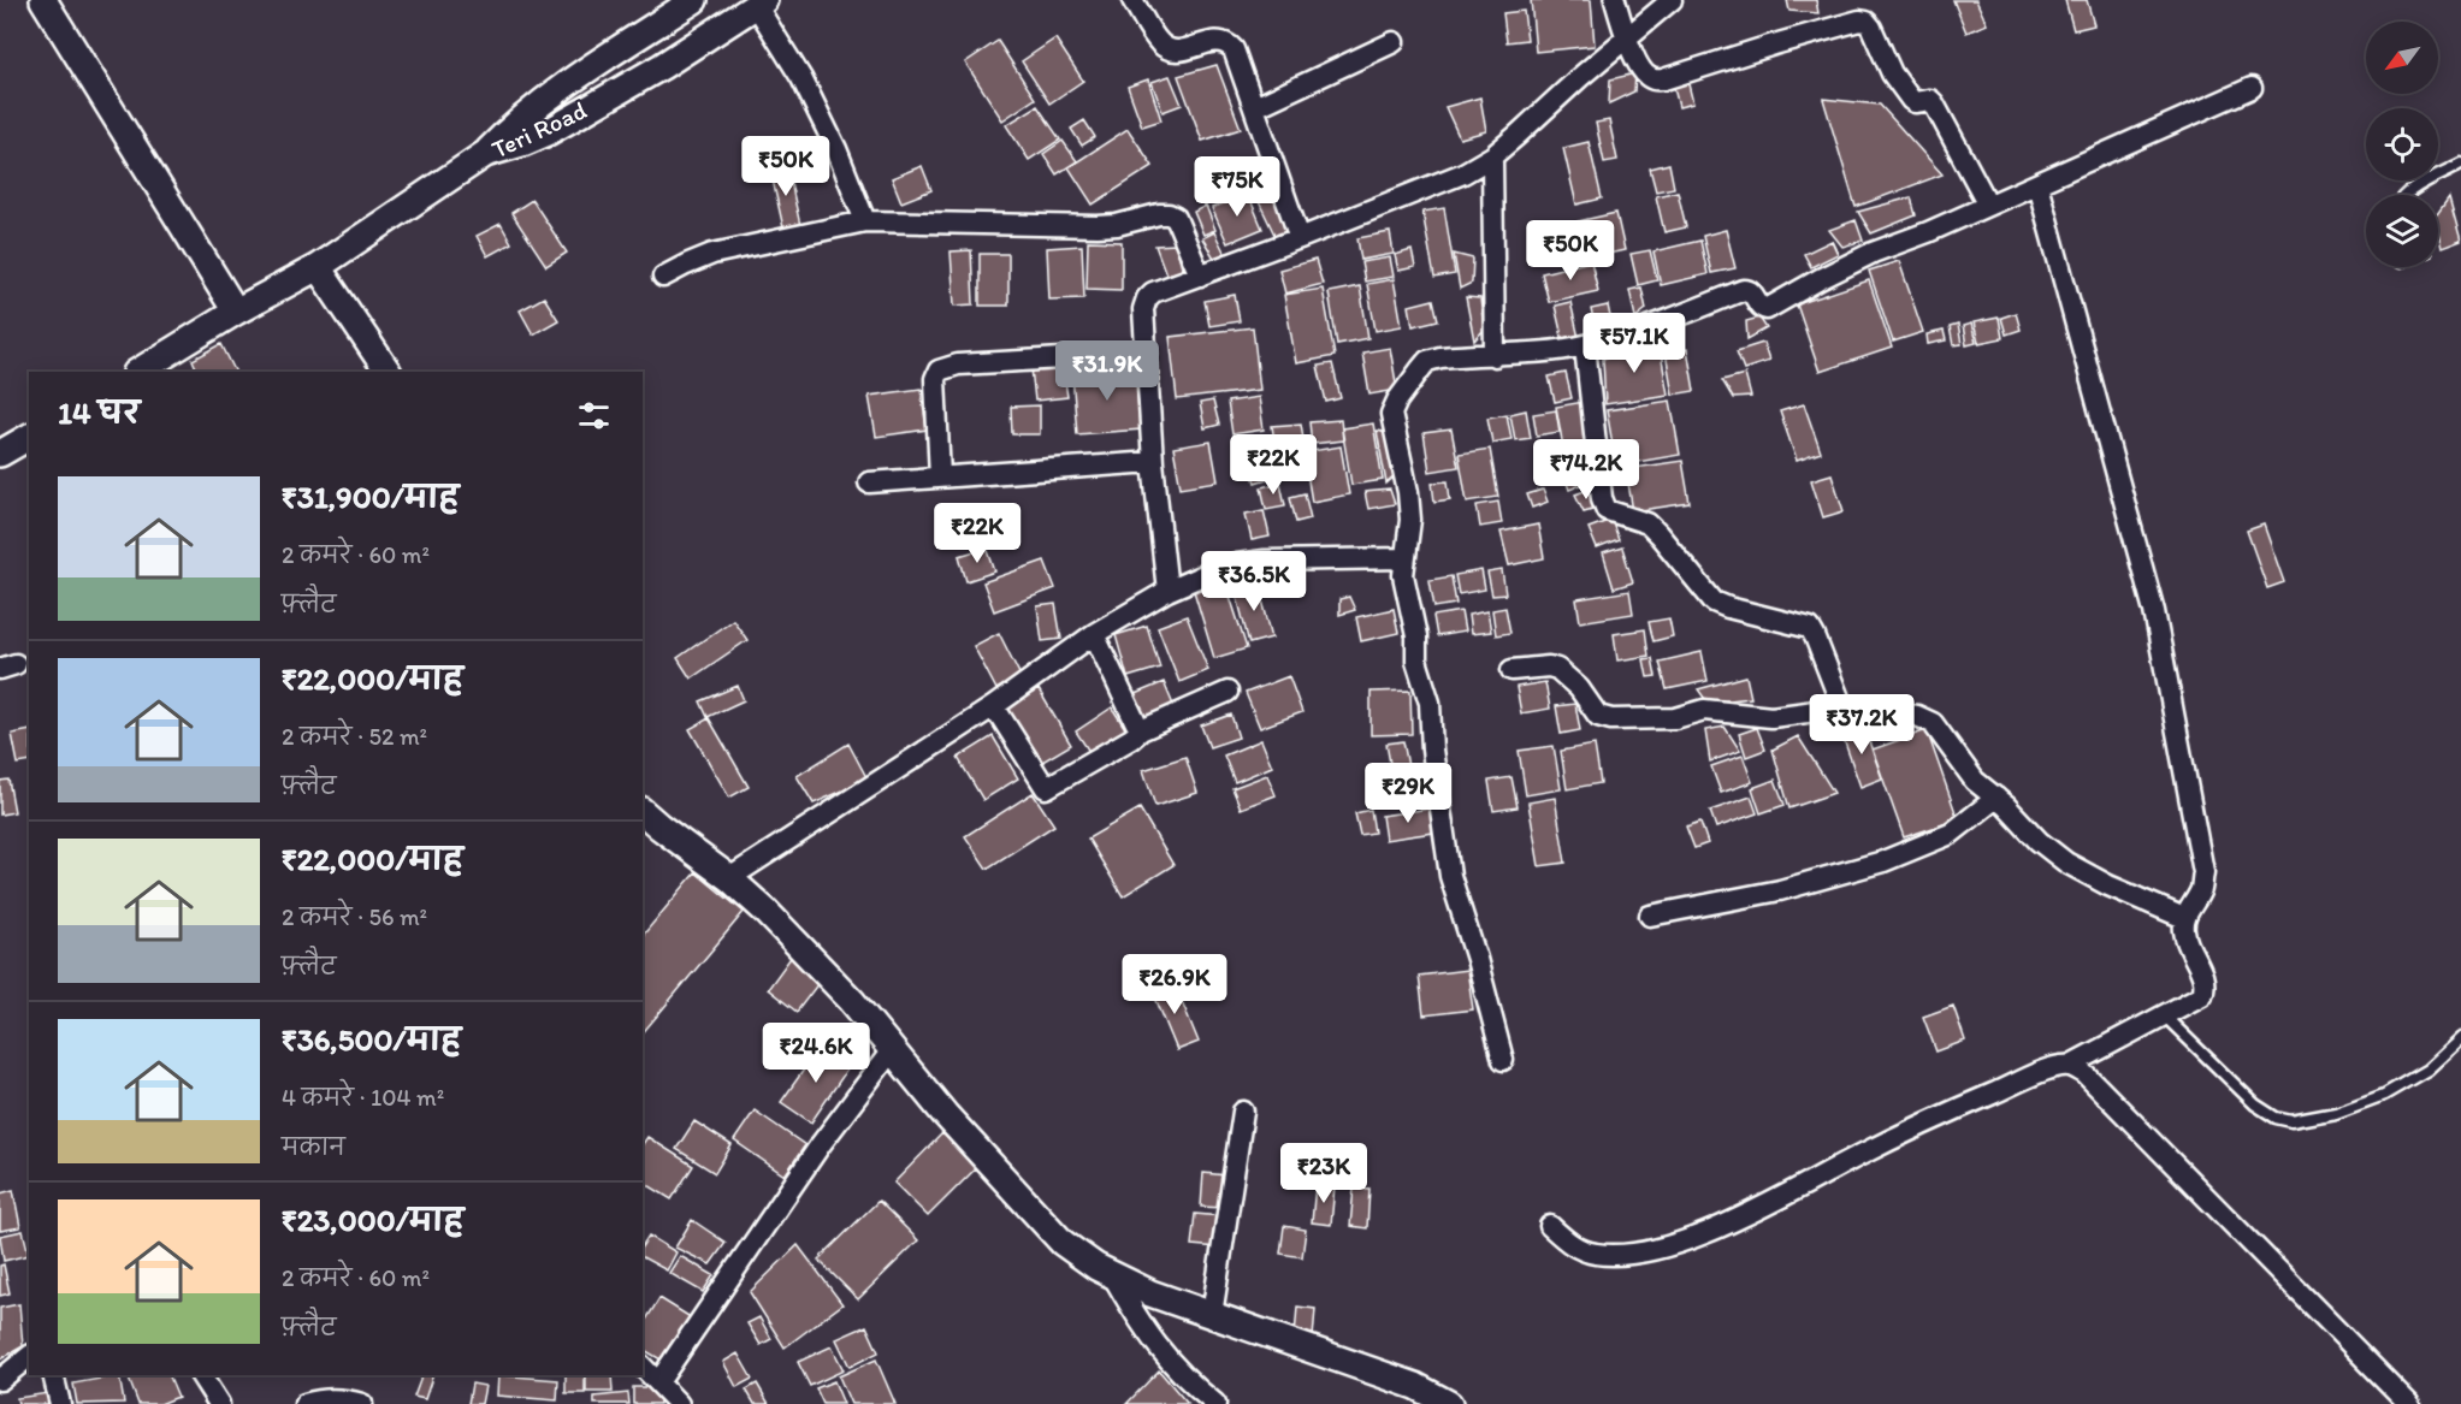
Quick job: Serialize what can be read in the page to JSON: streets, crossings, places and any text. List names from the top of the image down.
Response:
{
  "streets": {
    "street": ["Teri Road"]
  },
  "north": "bottom left",
  "page": {
    "price": [
      "₹50K",
      "₹75K",
      "₹50K",
      "₹57.1K",
      "₹31.9K",
      "₹22K",
      "₹74.2K",
      "₹22K",
      "₹36.5K",
      "₹37.2K",
      "₹29K",
      "₹26.9K",
      "₹24.6K",
      "₹23K"
    ],
    "heading": "14 घर",
    "list": [
      {
        "name": "₹31,900/माह",
        "note": "2 कमरे · 60 m² · फ़्लैट"
      },
      {
        "name": "₹22,000/माह",
        "note": "2 कमरे · 52 m² · फ़्लैट"
      },
      {
        "name": "₹22,000/माह",
        "note": "2 कमरे · 56 m² · फ़्लैट"
      },
      {
        "name": "₹36,500/माह",
        "note": "4 कमरे · 104 m² · मकान"
      },
      {
        "name": "₹23,000/माह",
        "note": "2 कमरे · 60 m² · फ़्लैट"
      }
    ]
  }
}
